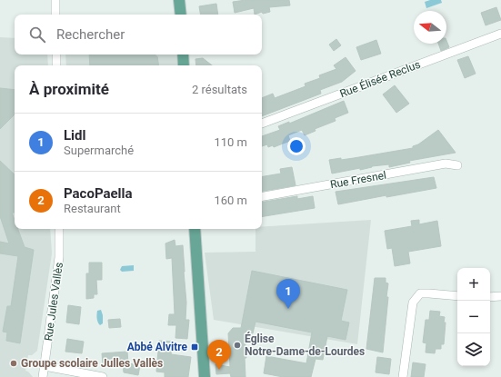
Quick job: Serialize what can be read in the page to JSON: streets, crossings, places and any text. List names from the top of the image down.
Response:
{
  "streets": {
    "street": ["Rue Élisée Reclus", "Rue Fresnel", "Rue Jules Vallès"]
  },
  "places": {
    "other": ["Église Notre-Dame-de-Lourdes", "Groupe scolaire Julles Vallès"],
    "transit": ["Abbé Alvitre"]
  },
  "north": "left",
  "page": {
    "search": "Rechercher",
    "heading": ["À proximité", "2 résultats"],
    "list": [
      {
        "mark": "1",
        "name": "Lidl",
        "note": "Supermarché",
        "value": "110 m"
      },
      {
        "mark": "2",
        "name": "PacoPaella",
        "note": "Restaurant",
        "value": "160 m"
      }
    ],
    "map_buttons": ["+", "−"],
    "pins": ["1", "2"]
  }
}
